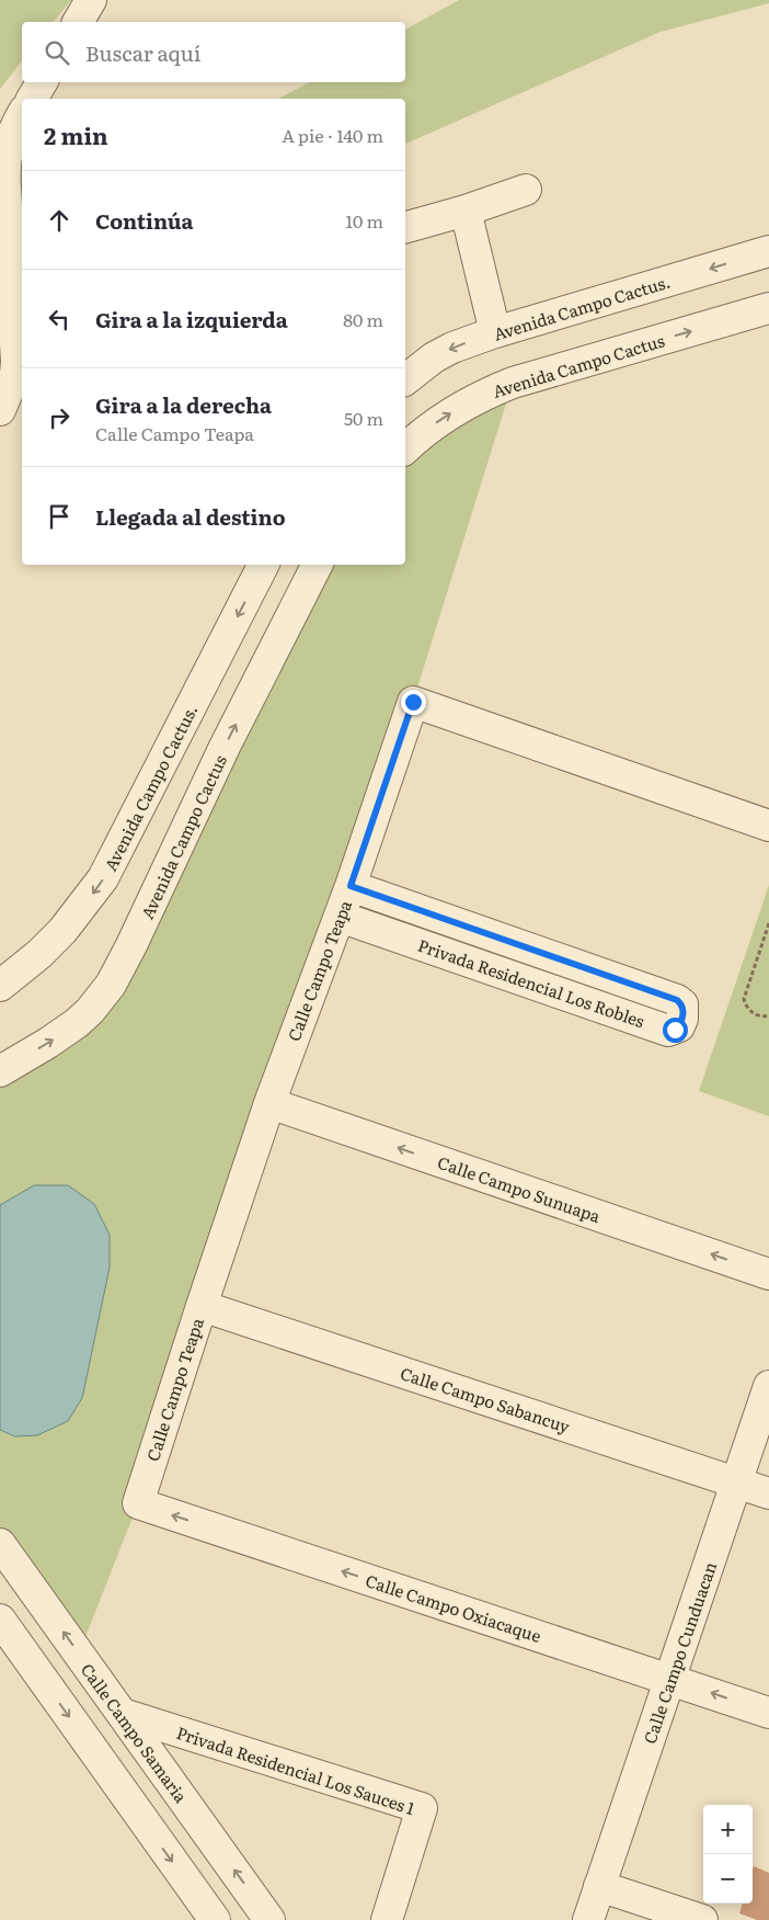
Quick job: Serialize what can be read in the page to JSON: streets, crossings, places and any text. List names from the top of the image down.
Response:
{
  "streets": {
    "street": [
      "Avenida Campo Cactus.",
      "Avenida Campo Cactus",
      "Calle Campo Teapa",
      "Privada Residencial Los Robles",
      "Calle Campo Sunuapa",
      "Calle Campo Sabancuy",
      "Calle Campo Oxiacaque",
      "Calle Campo Cunduacan",
      "Calle Campo Samaria",
      "Privada Residencial Los Sauces 1"
    ]
  },
  "crossings": [
    ["Calle Campo Teapa", "Privada Residencial Los Robles"],
    ["Calle Campo Teapa", "Calle Campo Sunuapa"],
    ["Calle Campo Teapa", "Calle Campo Sabancuy"],
    ["Calle Campo Teapa", "Calle Campo Oxiacaque"],
    ["Calle Campo Sabancuy", "Calle Campo Cunduacan"],
    ["Calle Campo Oxiacaque", "Calle Campo Cunduacan"],
    ["Calle Campo Samaria", "Privada Residencial Los Sauces 1"]
  ],
  "one_way": [
    "Avenida Campo Cactus.",
    "Avenida Campo Cactus",
    "Calle Campo Sunuapa",
    "Calle Campo Oxiacaque"
  ],
  "page": {
    "search": "Buscar aquí",
    "heading": ["2 min", "A pie · 140 m"],
    "list": [
      ["Continúa", "10 m"],
      ["Gira a la izquierda", "80 m"],
      ["Gira a la derecha", "Calle Campo Teapa", "50 m"],
      "Llegada al destino"
    ],
    "map_buttons": ["+", "−"]
  }
}
